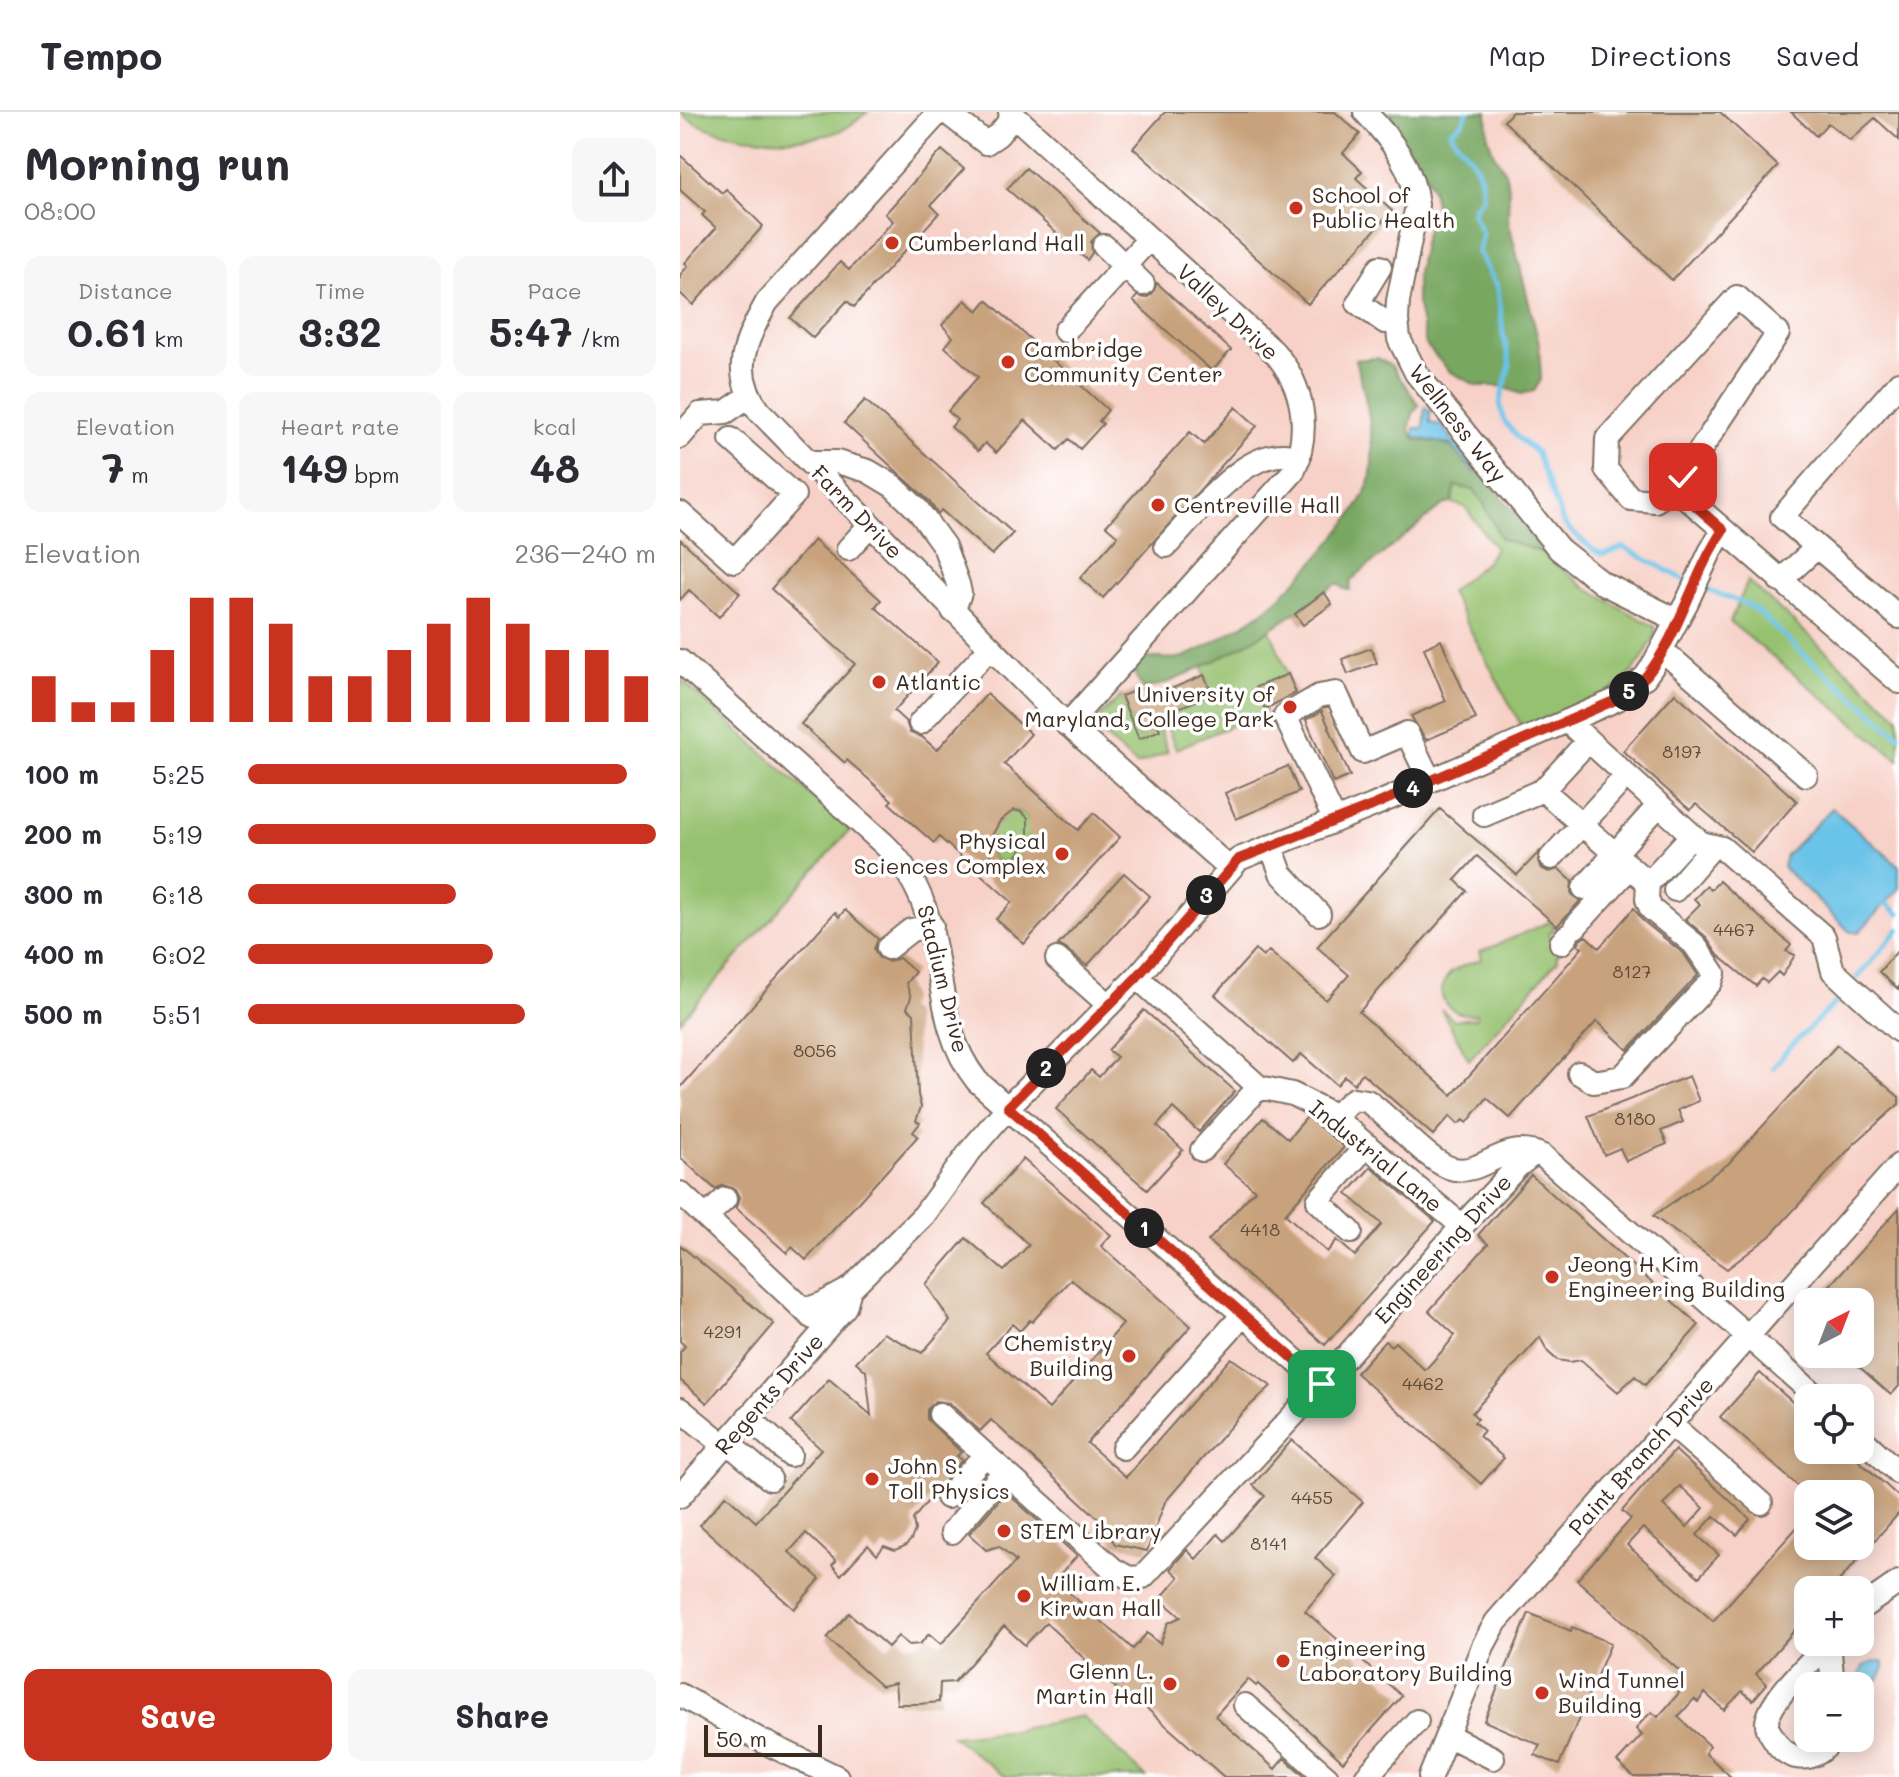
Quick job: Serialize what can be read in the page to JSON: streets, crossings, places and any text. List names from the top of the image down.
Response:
{
  "streets": {
    "street": [
      "Valley Drive",
      "Wellness Way",
      "Farm Drive",
      "Stadium Drive",
      "Industrial Lane",
      "Engineering Drive",
      "Regents Drive",
      "Paint Branch Drive"
    ]
  },
  "crossings": [
    ["Valley Drive", "Farm Drive"],
    ["Wellness Way", "Regents Drive"],
    ["Farm Drive", "Regents Drive"],
    ["Stadium Drive", "Engineering Drive"],
    ["Stadium Drive", "Regents Drive"],
    ["Industrial Lane", "Engineering Drive"],
    ["Industrial Lane", "Regents Drive"]
  ],
  "places": [
    "School of Public Health",
    "Cumberland Hall",
    "Cambridge Community Center",
    "Centreville Hall",
    "Atlantic",
    "University of Maryland, College Park",
    "Physical Sciences Complex",
    "Jeong H Kim Engineering Building",
    "Chemistry Building",
    "John S. Toll Physics",
    "STEM Library",
    "William E. Kirwan Hall",
    "Engineering Laboratory Building",
    "Glenn L. Martin Hall",
    "Wind Tunnel Building"
  ],
  "house_numbers": [
    "8197",
    "4467",
    "8127",
    "8056",
    "8180",
    "4418",
    "4291",
    "4462",
    "4455",
    "8141"
  ],
  "scale_bar": "50 m",
  "north": "top right",
  "page": {
    "header": "Tempo",
    "nav": ["Map", "Directions", "Saved"],
    "heading": ["Morning run", "08:00"],
    "stats": [
      ["Distance", "0.61 km"],
      ["Time", "3:32"],
      ["Pace", "5:47 /km"],
      ["Elevation", "7 m"],
      ["Heart rate", "149 bpm"],
      ["kcal", "48"]
    ],
    "chart": ["Elevation", "236–240 m"],
    "pins": [
      "5",
      "4",
      "3",
      "2",
      "1"
    ],
    "list": [
      {
        "name": "100 m",
        "note": "5:25"
      },
      {
        "name": "200 m",
        "note": "5:19"
      },
      {
        "name": "300 m",
        "note": "6:18"
      },
      {
        "name": "400 m",
        "note": "6:02"
      },
      {
        "name": "500 m",
        "note": "5:51"
      }
    ],
    "map_buttons": ["+", "−"],
    "buttons": ["Save", "Share"],
    "scale": "50 m"
  }
}
